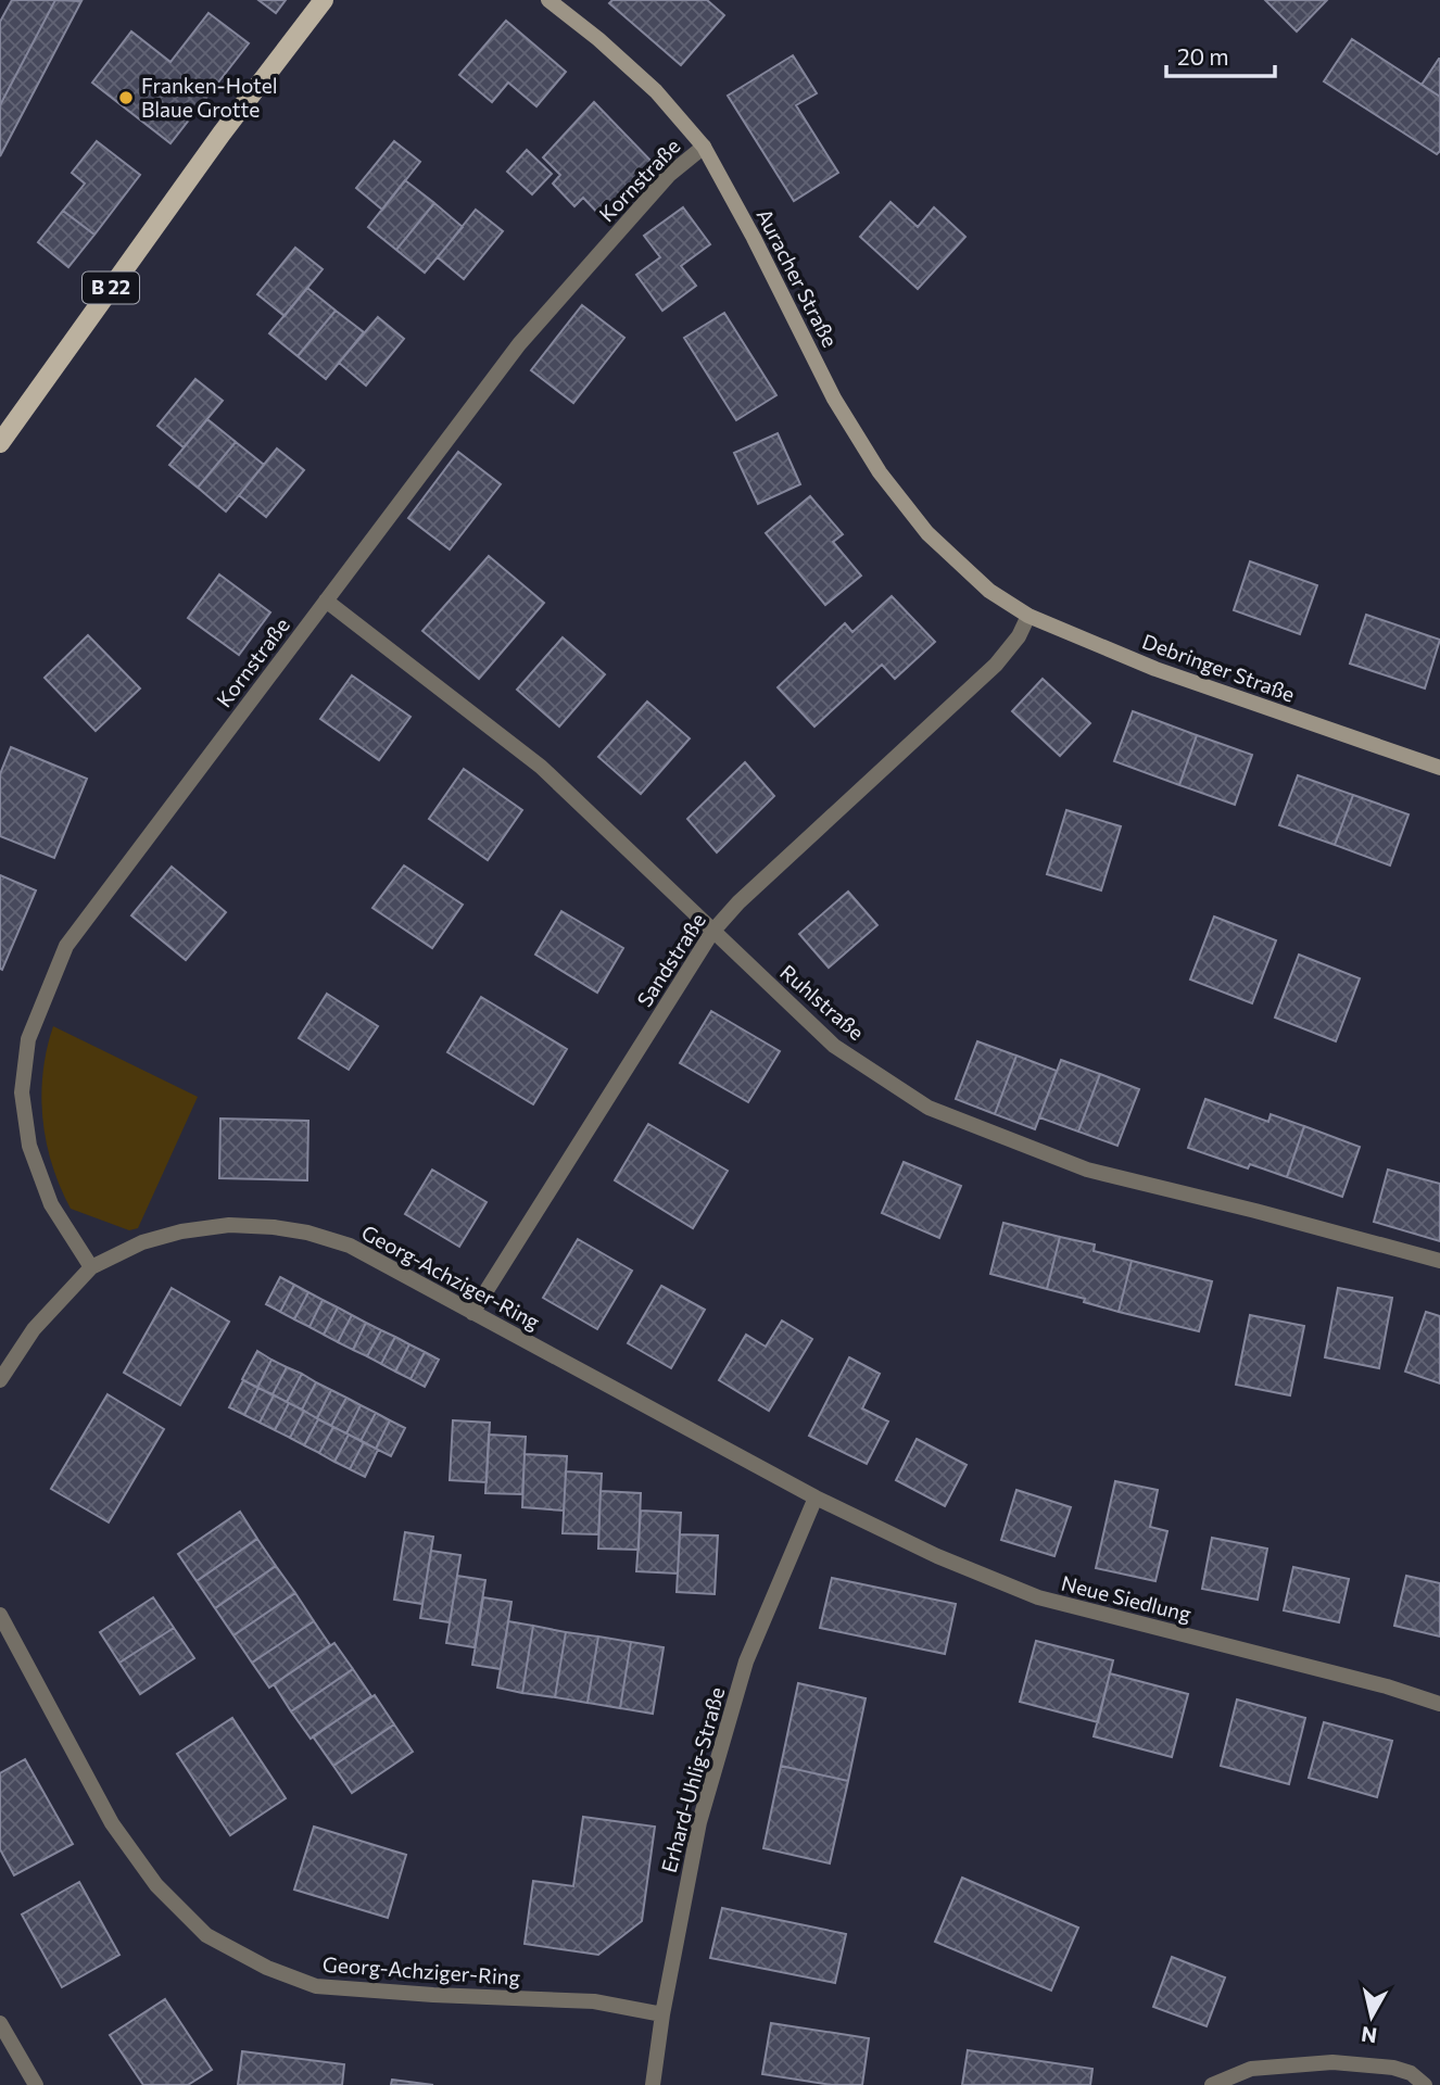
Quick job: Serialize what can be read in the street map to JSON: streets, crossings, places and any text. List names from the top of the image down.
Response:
{
  "streets": {
    "main road": ["B 22"],
    "street": [
      "Kornstraße",
      "Auracher Straße",
      "Debringer Straße",
      "Sandstraße",
      "Ruhlstraße",
      "Georg-Achziger-Ring",
      "Neue Siedlung",
      "Erhard-Uhlig-Straße"
    ]
  },
  "crossings": [
    ["Kornstraße", "Auracher Straße"],
    ["Kornstraße", "Ruhlstraße"],
    ["Kornstraße", "Georg-Achziger-Ring"],
    ["Auracher Straße", "Debringer Straße"],
    ["Debringer Straße", "Sandstraße"],
    ["Sandstraße", "Ruhlstraße"],
    ["Sandstraße", "Georg-Achziger-Ring"],
    ["Georg-Achziger-Ring", "Neue Siedlung"],
    ["Georg-Achziger-Ring", "Erhard-Uhlig-Straße"],
    ["Neue Siedlung", "Erhard-Uhlig-Straße"]
  ],
  "places": ["Franken-Hotel Blaue Grotte"],
  "scale_bar": "20 m",
  "north": "bottom"
}
